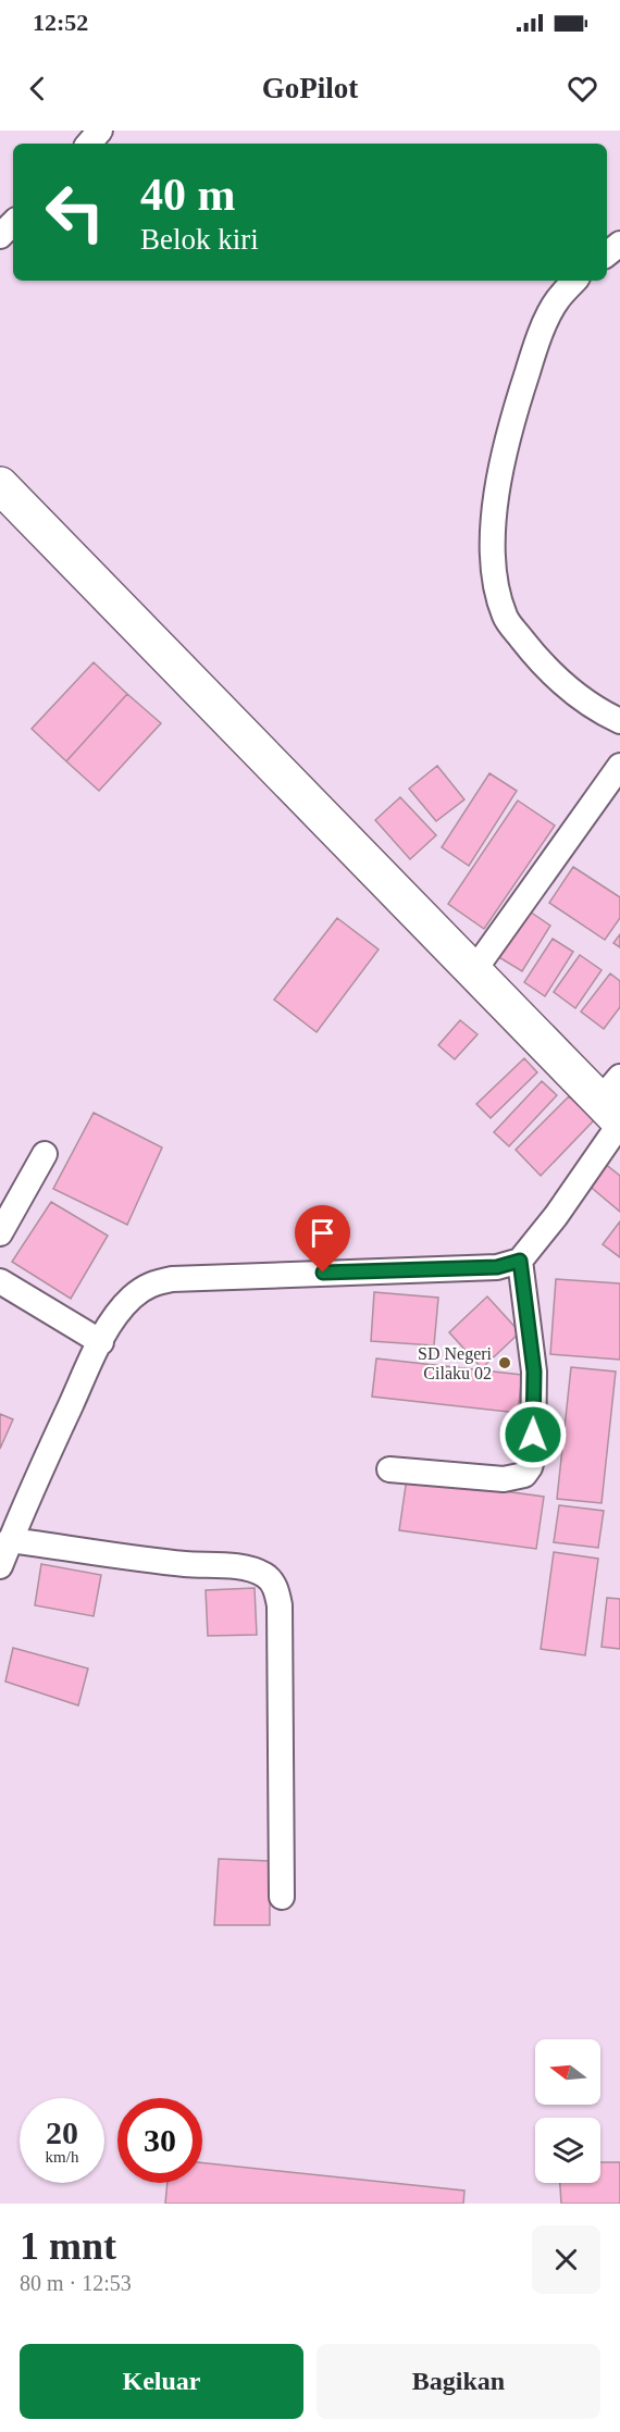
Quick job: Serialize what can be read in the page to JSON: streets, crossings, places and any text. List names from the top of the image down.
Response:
{
  "places": ["SD Negeri Cilaku 02"],
  "north": "left",
  "page": {
    "status": "12:52",
    "header": "GoPilot",
    "turn": ["40 m", "Belok kiri"],
    "speed": "20 km/h",
    "limit": "30",
    "heading": ["1 mnt", "80 m · 12:53"],
    "buttons": ["Keluar", "Bagikan"]
  }
}
